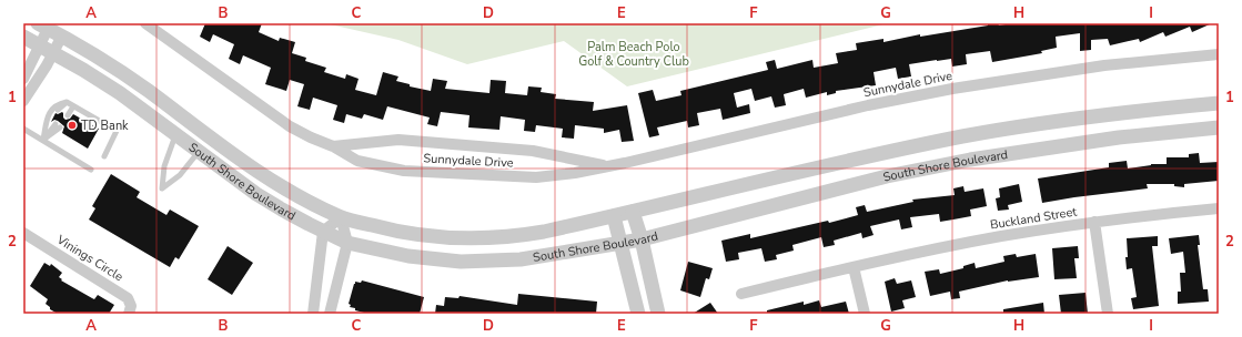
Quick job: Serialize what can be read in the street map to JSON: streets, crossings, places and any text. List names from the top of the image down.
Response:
{
  "streets": {
    "street": [
      "Sunnydale Drive",
      "South Shore Boulevard",
      "Buckland Street",
      "Vinings Circle"
    ]
  },
  "parks": ["Palm Beach Polo Golf & Country Club"],
  "places": ["TD Bank"],
  "grid": {
    "columns": [
      "A",
      "B",
      "C",
      "D",
      "E",
      "F",
      "G",
      "H",
      "I"
    ],
    "rows": ["1", "2"]
  }
}
